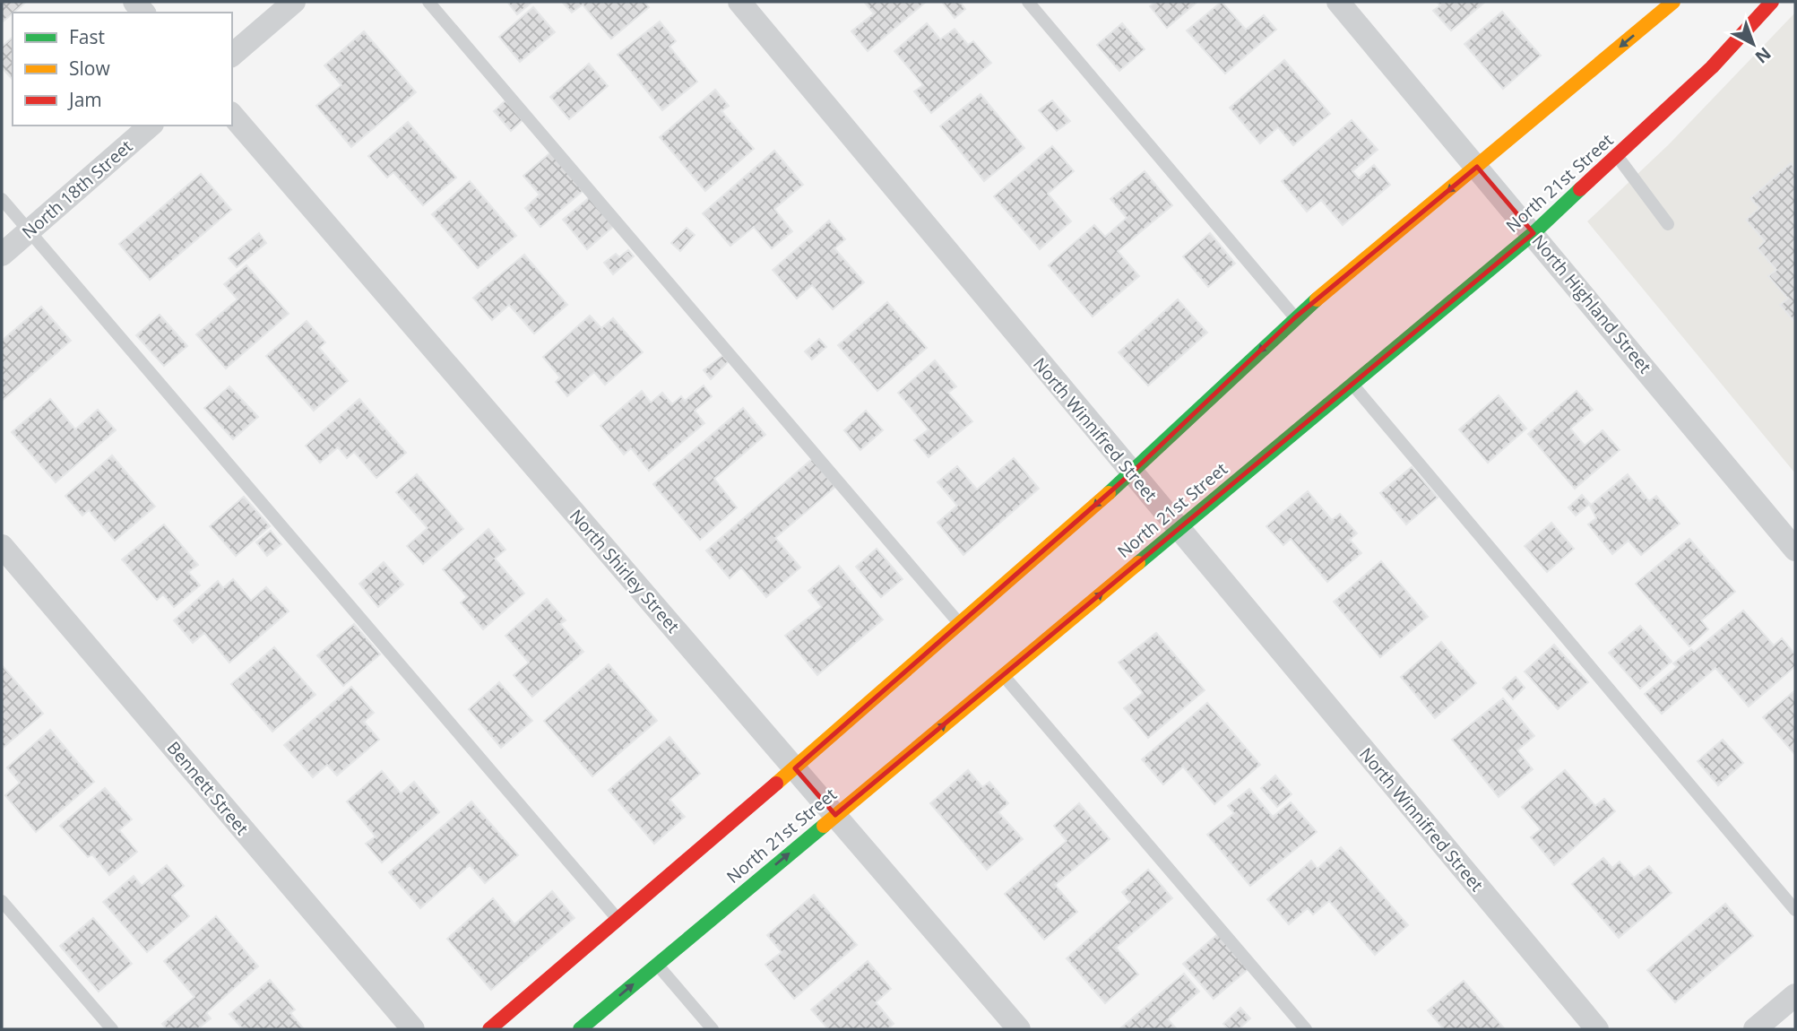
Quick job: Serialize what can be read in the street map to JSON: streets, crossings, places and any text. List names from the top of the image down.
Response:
{
  "streets": {
    "main road": ["North 21st Street"],
    "street": [
      "North 18th Street",
      "North Highland Street",
      "North Winnifred Street",
      "North Shirley Street",
      "Bennett Street"
    ]
  },
  "crossings": [
    ["North 21st Street", "North Highland Street"],
    ["North 21st Street", "North Winnifred Street"],
    ["North 21st Street", "North Shirley Street"]
  ],
  "legend": ["Fast", "Slow", "Jam"],
  "north": "bottom right"
}
